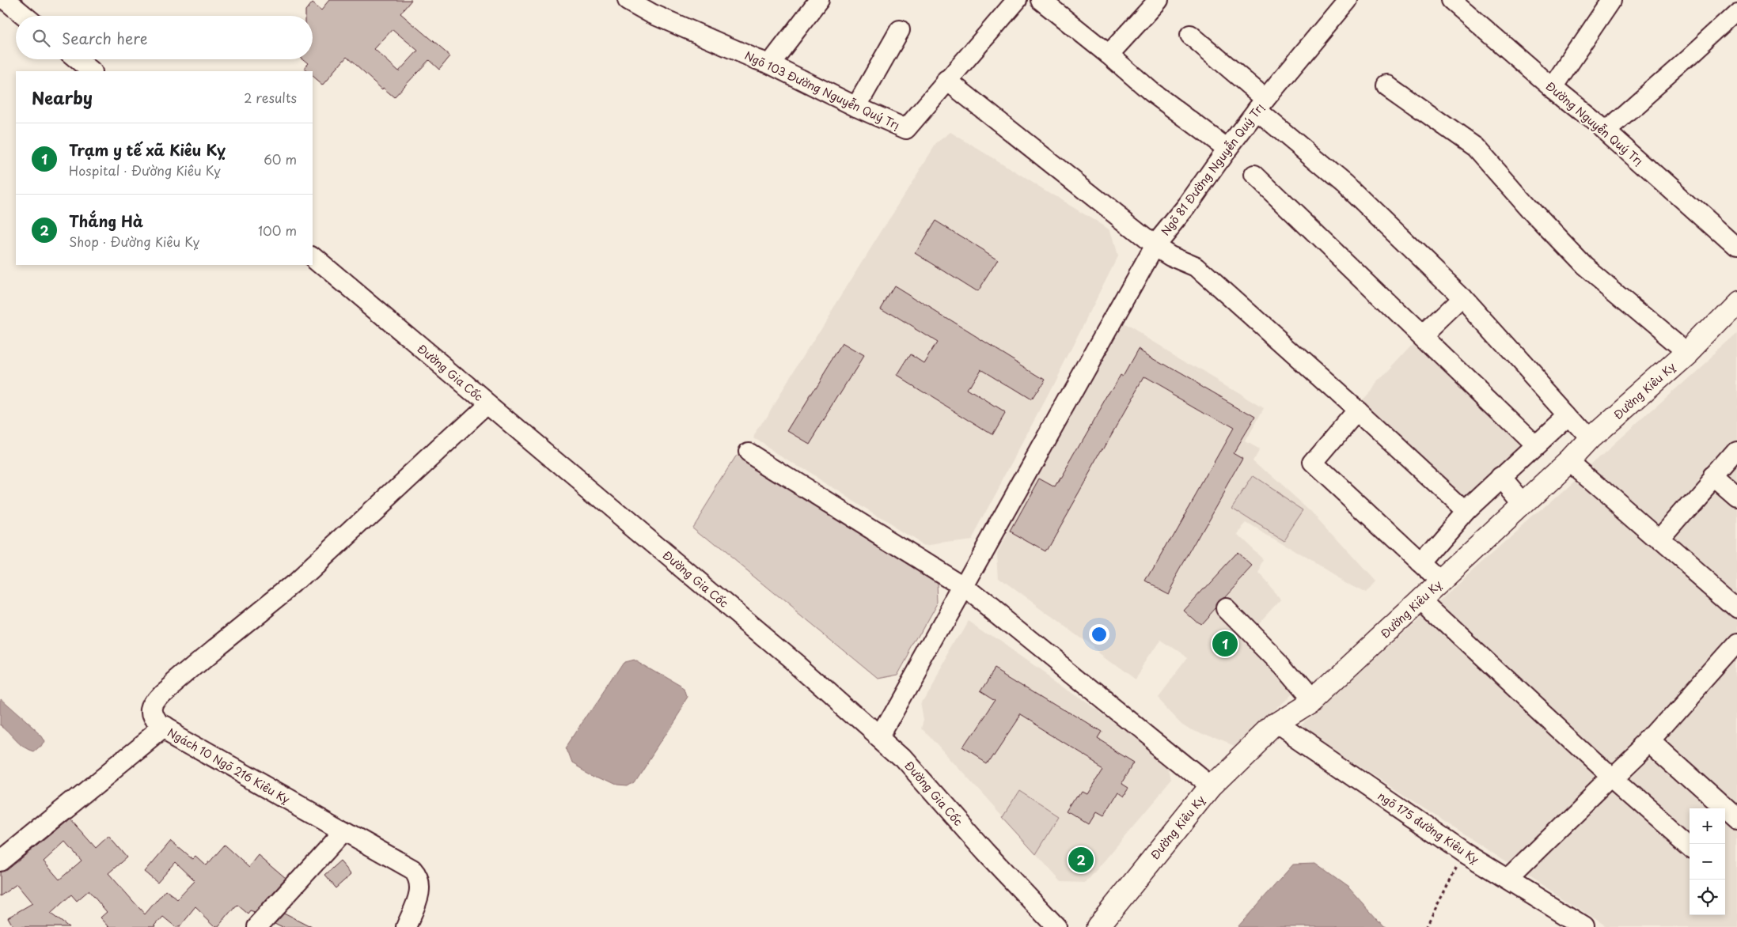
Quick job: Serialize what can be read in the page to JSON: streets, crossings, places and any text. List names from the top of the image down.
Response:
{
  "streets": {
    "main road": ["Đường Kiêu Kỵ"],
    "street": [
      "Ngõ 103 Đường Nguyễn Quý Trị",
      "Đường Nguyễn Quý Trị",
      "Ngõ 81 Đường Nguyễn Quý Trị",
      "Đường Gia Cốc",
      "Ngách 10 Ngõ 216 Kiêu Kỵ",
      "ngõ 175 đường Kiêu Kỵ"
    ]
  },
  "crossings": [
    ["Ngõ 103 Đường Nguyễn Quý Trị", "Ngõ 81 Đường Nguyễn Quý Trị"],
    ["Đường Gia Cốc", "Ngách 10 Ngõ 216 Kiêu Kỵ"],
    ["Đường Kiêu Kỵ", "ngõ 175 đường Kiêu Kỵ"]
  ],
  "page": {
    "search": "Search here",
    "heading": ["Nearby", "2 results"],
    "list": [
      {
        "mark": "1",
        "name": "Trạm y tế xã Kiêu Kỵ",
        "note": "Hospital · Đường Kiêu Kỵ",
        "value": "60 m"
      },
      {
        "mark": "2",
        "name": "Thắng Hà",
        "note": "Shop · Đường Kiêu Kỵ",
        "value": "100 m"
      }
    ],
    "pins": ["1", "2"],
    "map_buttons": ["+", "−"]
  }
}
